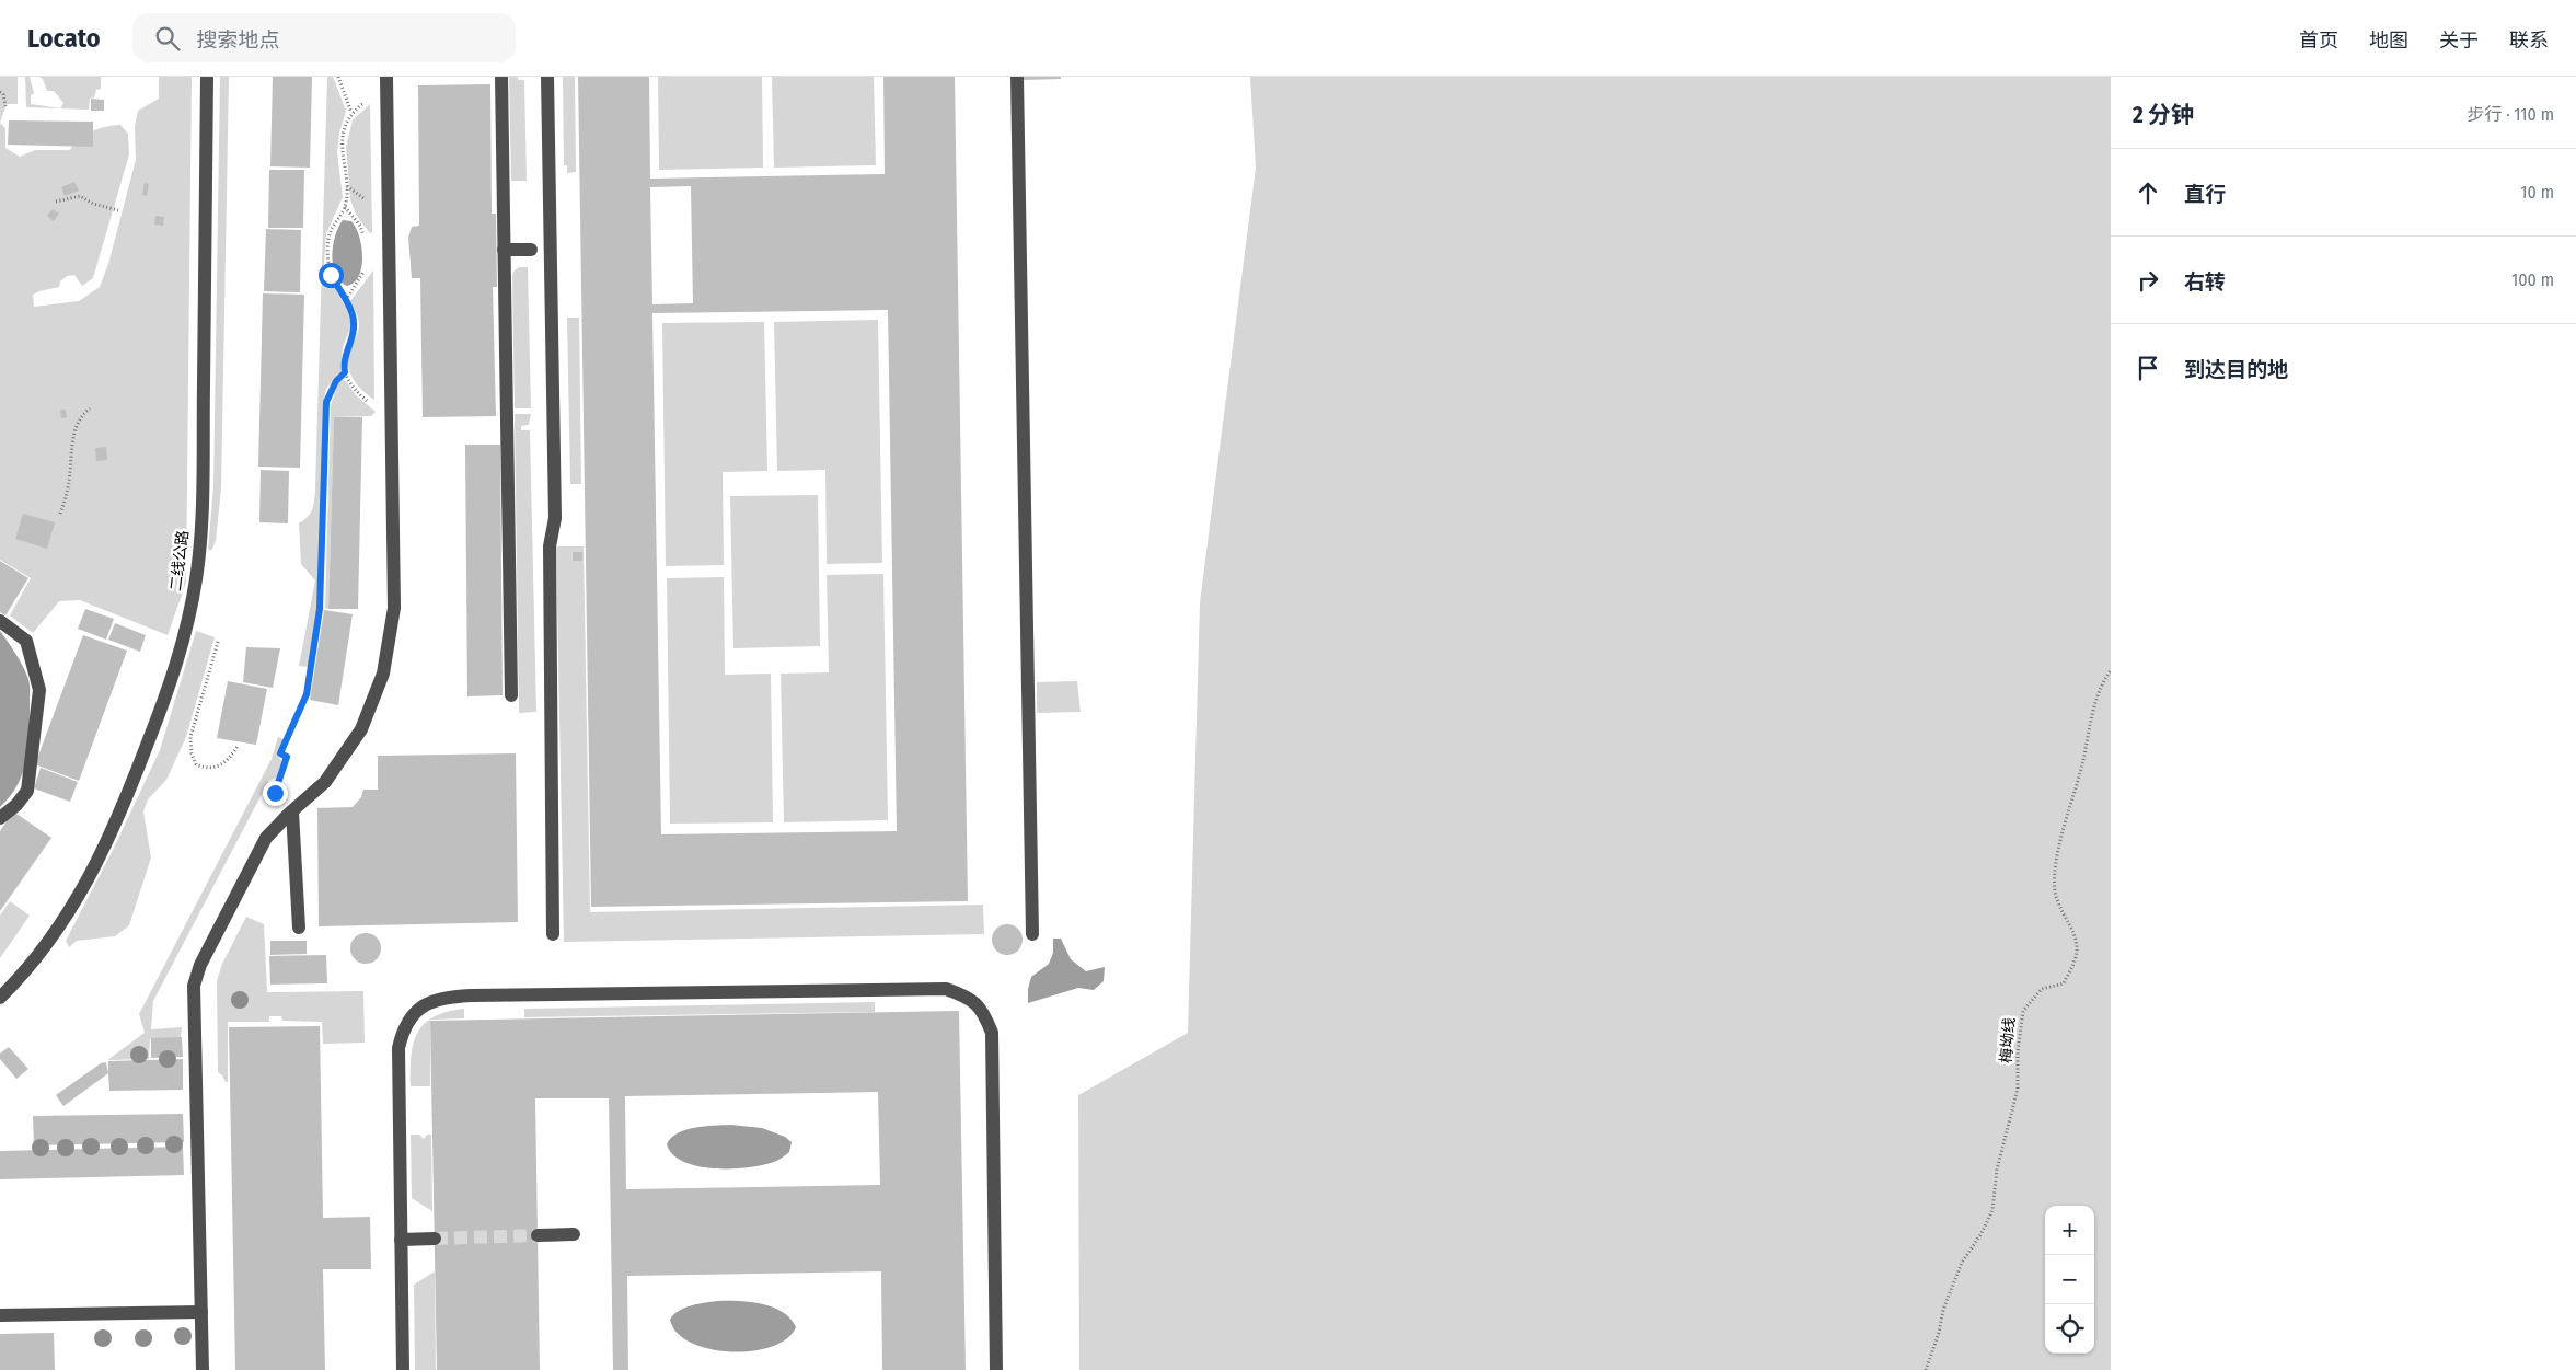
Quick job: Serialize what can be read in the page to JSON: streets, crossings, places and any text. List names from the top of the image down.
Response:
{
  "streets": {
    "street": ["二线公路"],
    "path": ["梅坳线"]
  },
  "page": {
    "header": "Locato",
    "search": "搜索地点",
    "nav": [
      "首页",
      "地图",
      "关于",
      "联系"
    ],
    "heading": ["2 分钟", "步行 · 110 m"],
    "list": [
      ["直行", "10 m"],
      ["右转", "100 m"],
      "到达目的地"
    ],
    "map_buttons": ["+", "−"]
  }
}
